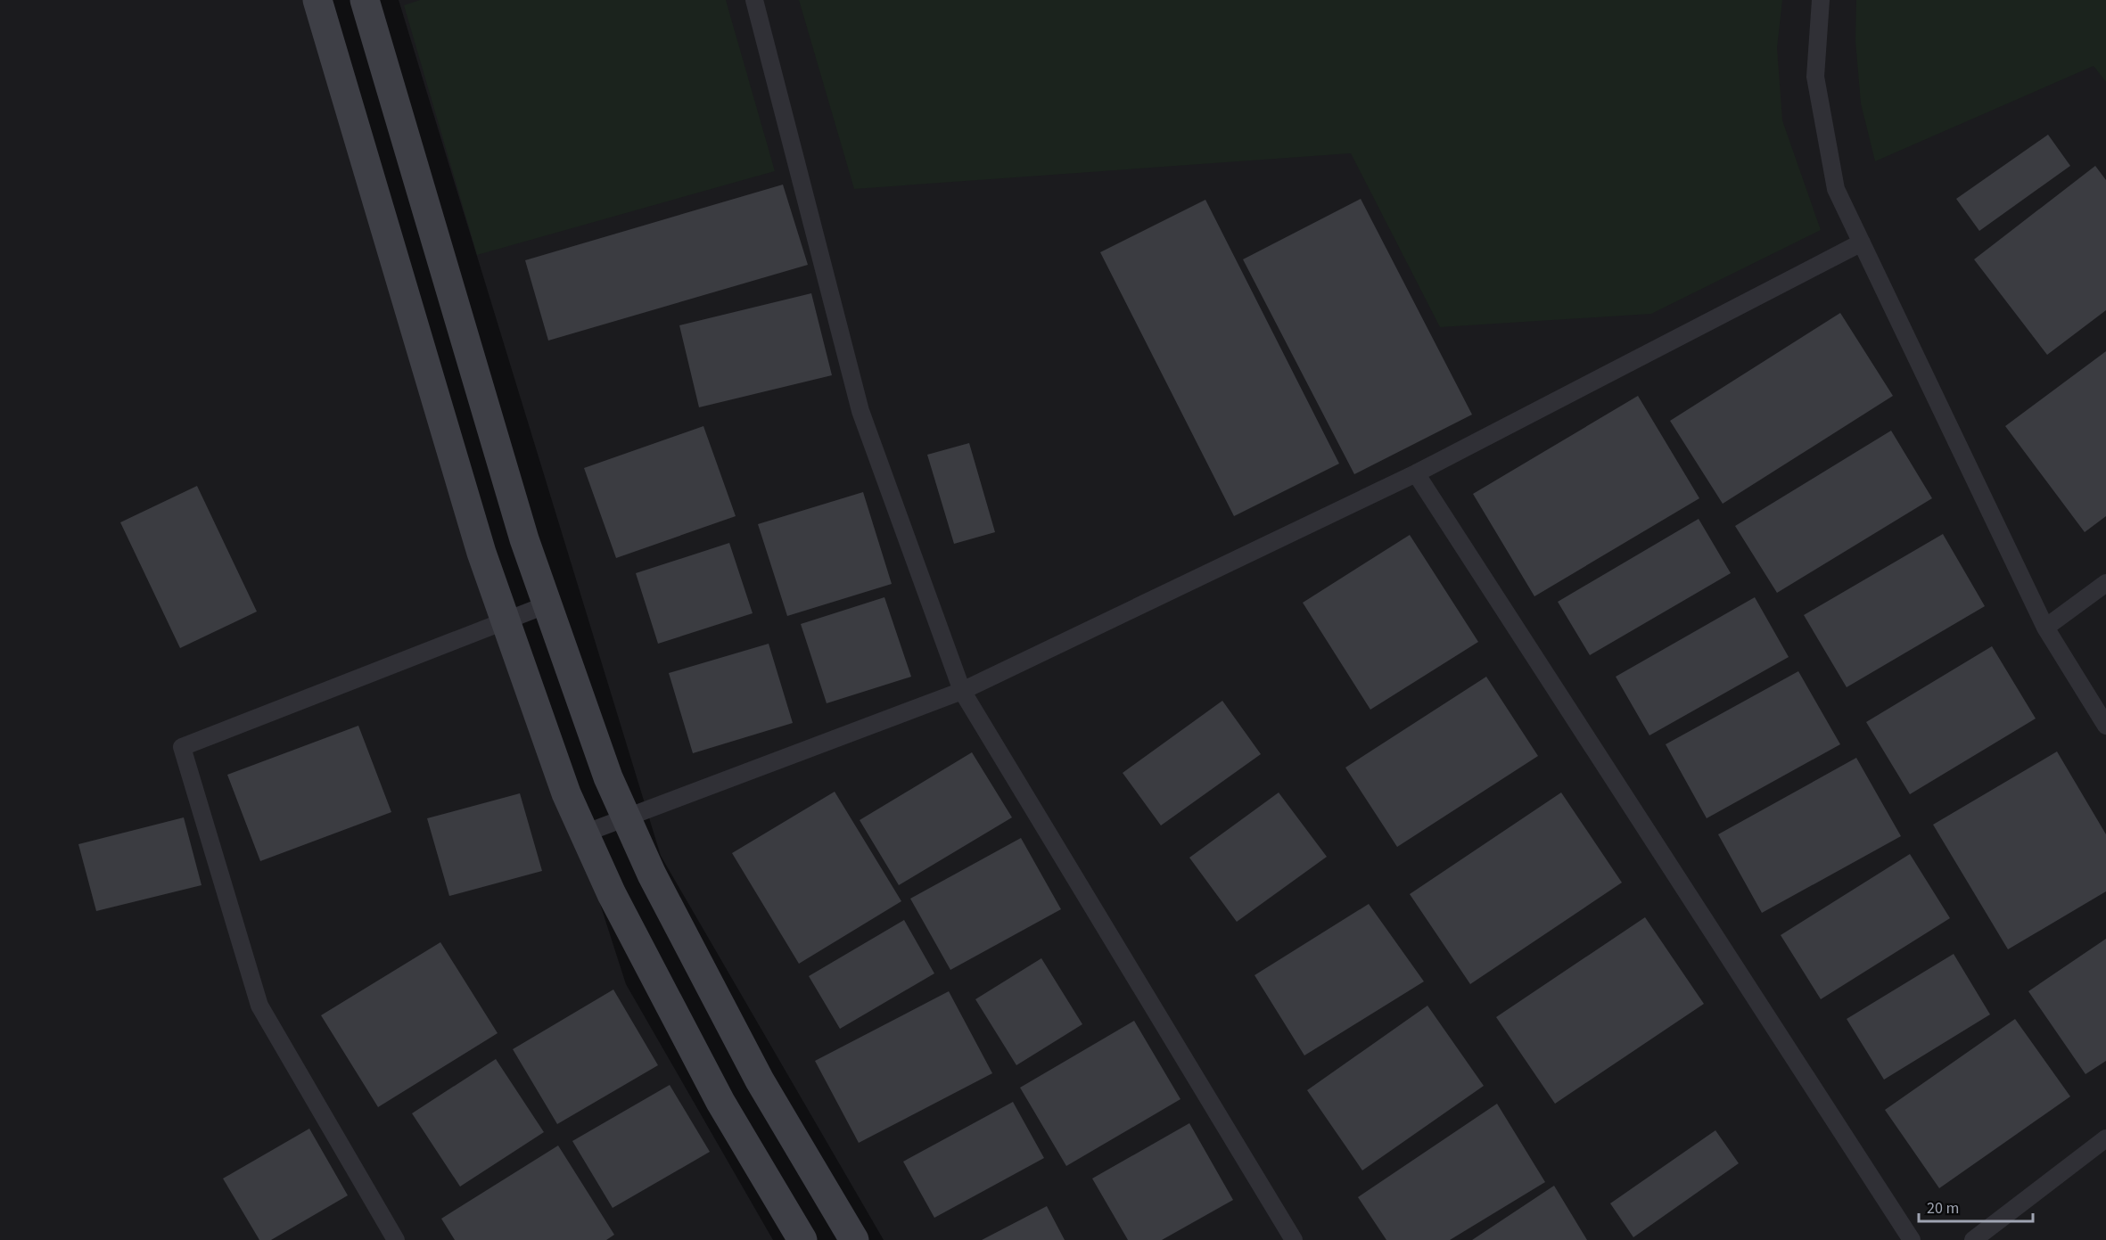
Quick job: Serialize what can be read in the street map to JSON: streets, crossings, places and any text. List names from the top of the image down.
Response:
{
  "scale_bar": "20 m"
}
